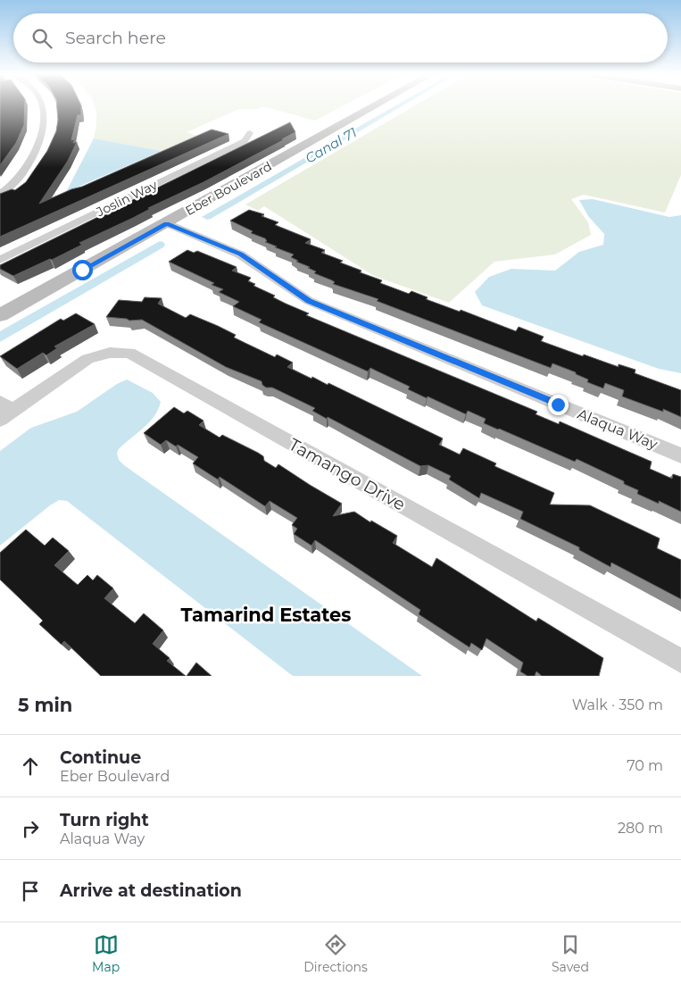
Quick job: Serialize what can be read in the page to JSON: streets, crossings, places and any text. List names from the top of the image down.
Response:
{
  "streets": {
    "street": [
      "Eber Boulevard",
      "Joslin Way",
      "Alaqua Way",
      "Tamango Drive"
    ]
  },
  "crossings": [
    ["Eber Boulevard", "Alaqua Way"]
  ],
  "districts": ["Tamarind Estates"],
  "water": ["Canal 71"],
  "page": {
    "search": "Search here",
    "heading": ["5 min", "Walk · 350 m"],
    "list": [
      ["Continue", "Eber Boulevard", "70 m"],
      ["Turn right", "Alaqua Way", "280 m"],
      "Arrive at destination"
    ],
    "nav": ["Map", "Directions", "Saved"]
  }
}
